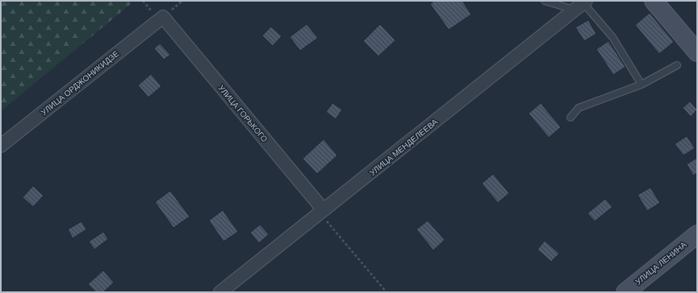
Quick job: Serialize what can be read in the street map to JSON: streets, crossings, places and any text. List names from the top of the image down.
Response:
{
  "streets": {
    "street": [
      "УЛИЦА ОРДЖОНИКИДЗЕ",
      "УЛИЦА ГОРЬКОГО",
      "УЛИЦА МЕНДЕЛЕЕВА",
      "УЛИЦА ЛЕНИНА"
    ]
  },
  "crossings": [
    ["УЛИЦА ОРДЖОНИКИДЗЕ", "УЛИЦА ГОРЬКОГО"],
    ["УЛИЦА ГОРЬКОГО", "УЛИЦА МЕНДЕЛЕЕВА"]
  ]
}
